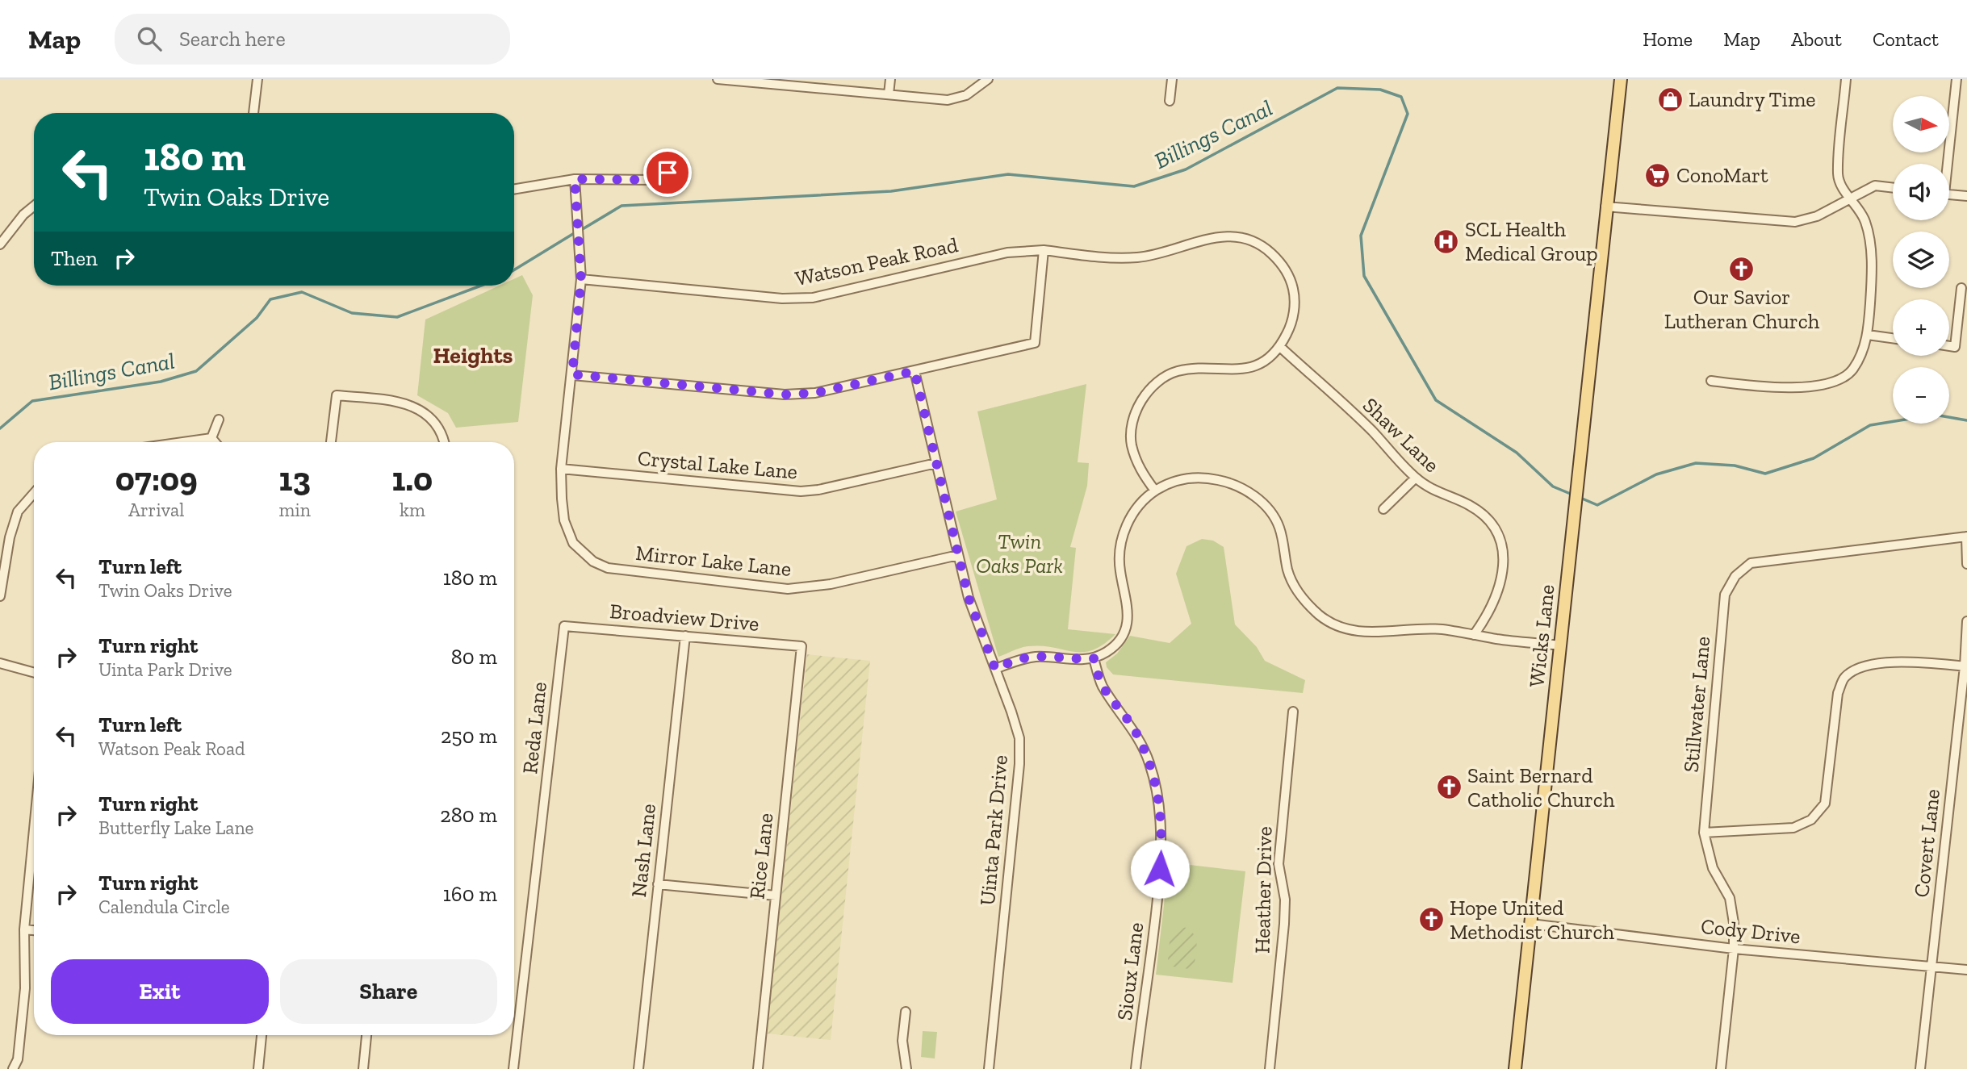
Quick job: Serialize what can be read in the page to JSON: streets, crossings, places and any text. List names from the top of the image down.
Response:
{
  "streets": {
    "main road": ["Wicks Lane"],
    "street": [
      "Watson Peak Road",
      "Shaw Lane",
      "Crystal Lake Lane",
      "Mirror Lake Lane",
      "Broadview Drive",
      "Stillwater Lane",
      "Reda Lane",
      "Uinta Park Drive",
      "Covert Lane",
      "Nash Lane",
      "Rice Lane",
      "Heather Drive",
      "Cody Drive",
      "Sioux Lane"
    ]
  },
  "crossings": [
    ["Watson Peak Road", "Shaw Lane"],
    ["Crystal Lake Lane", "Mirror Lake Lane"],
    ["Crystal Lake Lane", "Uinta Park Drive"],
    ["Mirror Lake Lane", "Uinta Park Drive"],
    ["Broadview Drive", "Reda Lane"],
    ["Broadview Drive", "Nash Lane"],
    ["Broadview Drive", "Rice Lane"],
    ["Wicks Lane", "Cody Drive"],
    ["Stillwater Lane", "Cody Drive"],
    ["Covert Lane", "Cody Drive"]
  ],
  "districts": ["Heights"],
  "water": ["Billings Canal"],
  "parks": ["Twin Oaks Park"],
  "places": {
    "shop": ["Laundry Time"],
    "supermarket": ["ConoMart"],
    "hospital": ["SCL Health Medical Group"],
    "church": ["Our Savior Lutheran Church", "Saint Bernard Catholic Church", "Hope United Methodist Church"]
  },
  "north": "right",
  "page": {
    "header": "Map",
    "search": "Search here",
    "nav": [
      "Home",
      "Map",
      "About",
      "Contact"
    ],
    "map_buttons": ["+", "−"],
    "turn": ["180 m", "Twin Oaks Drive"],
    "then": "Then",
    "eta": [
      "07:09",
      "Arrival",
      "13",
      "min",
      "1.0",
      "km"
    ],
    "list": [
      {
        "name": "Turn left",
        "note": "Twin Oaks Drive",
        "value": "180 m"
      },
      {
        "name": "Turn right",
        "note": "Uinta Park Drive",
        "value": "80 m"
      },
      {
        "name": "Turn left",
        "note": "Watson Peak Road",
        "value": "250 m"
      },
      {
        "name": "Turn right",
        "note": "Butterfly Lake Lane",
        "value": "280 m"
      },
      {
        "name": "Turn right",
        "note": "Calendula Circle",
        "value": "160 m"
      }
    ],
    "buttons": ["Exit", "Share"]
  }
}
